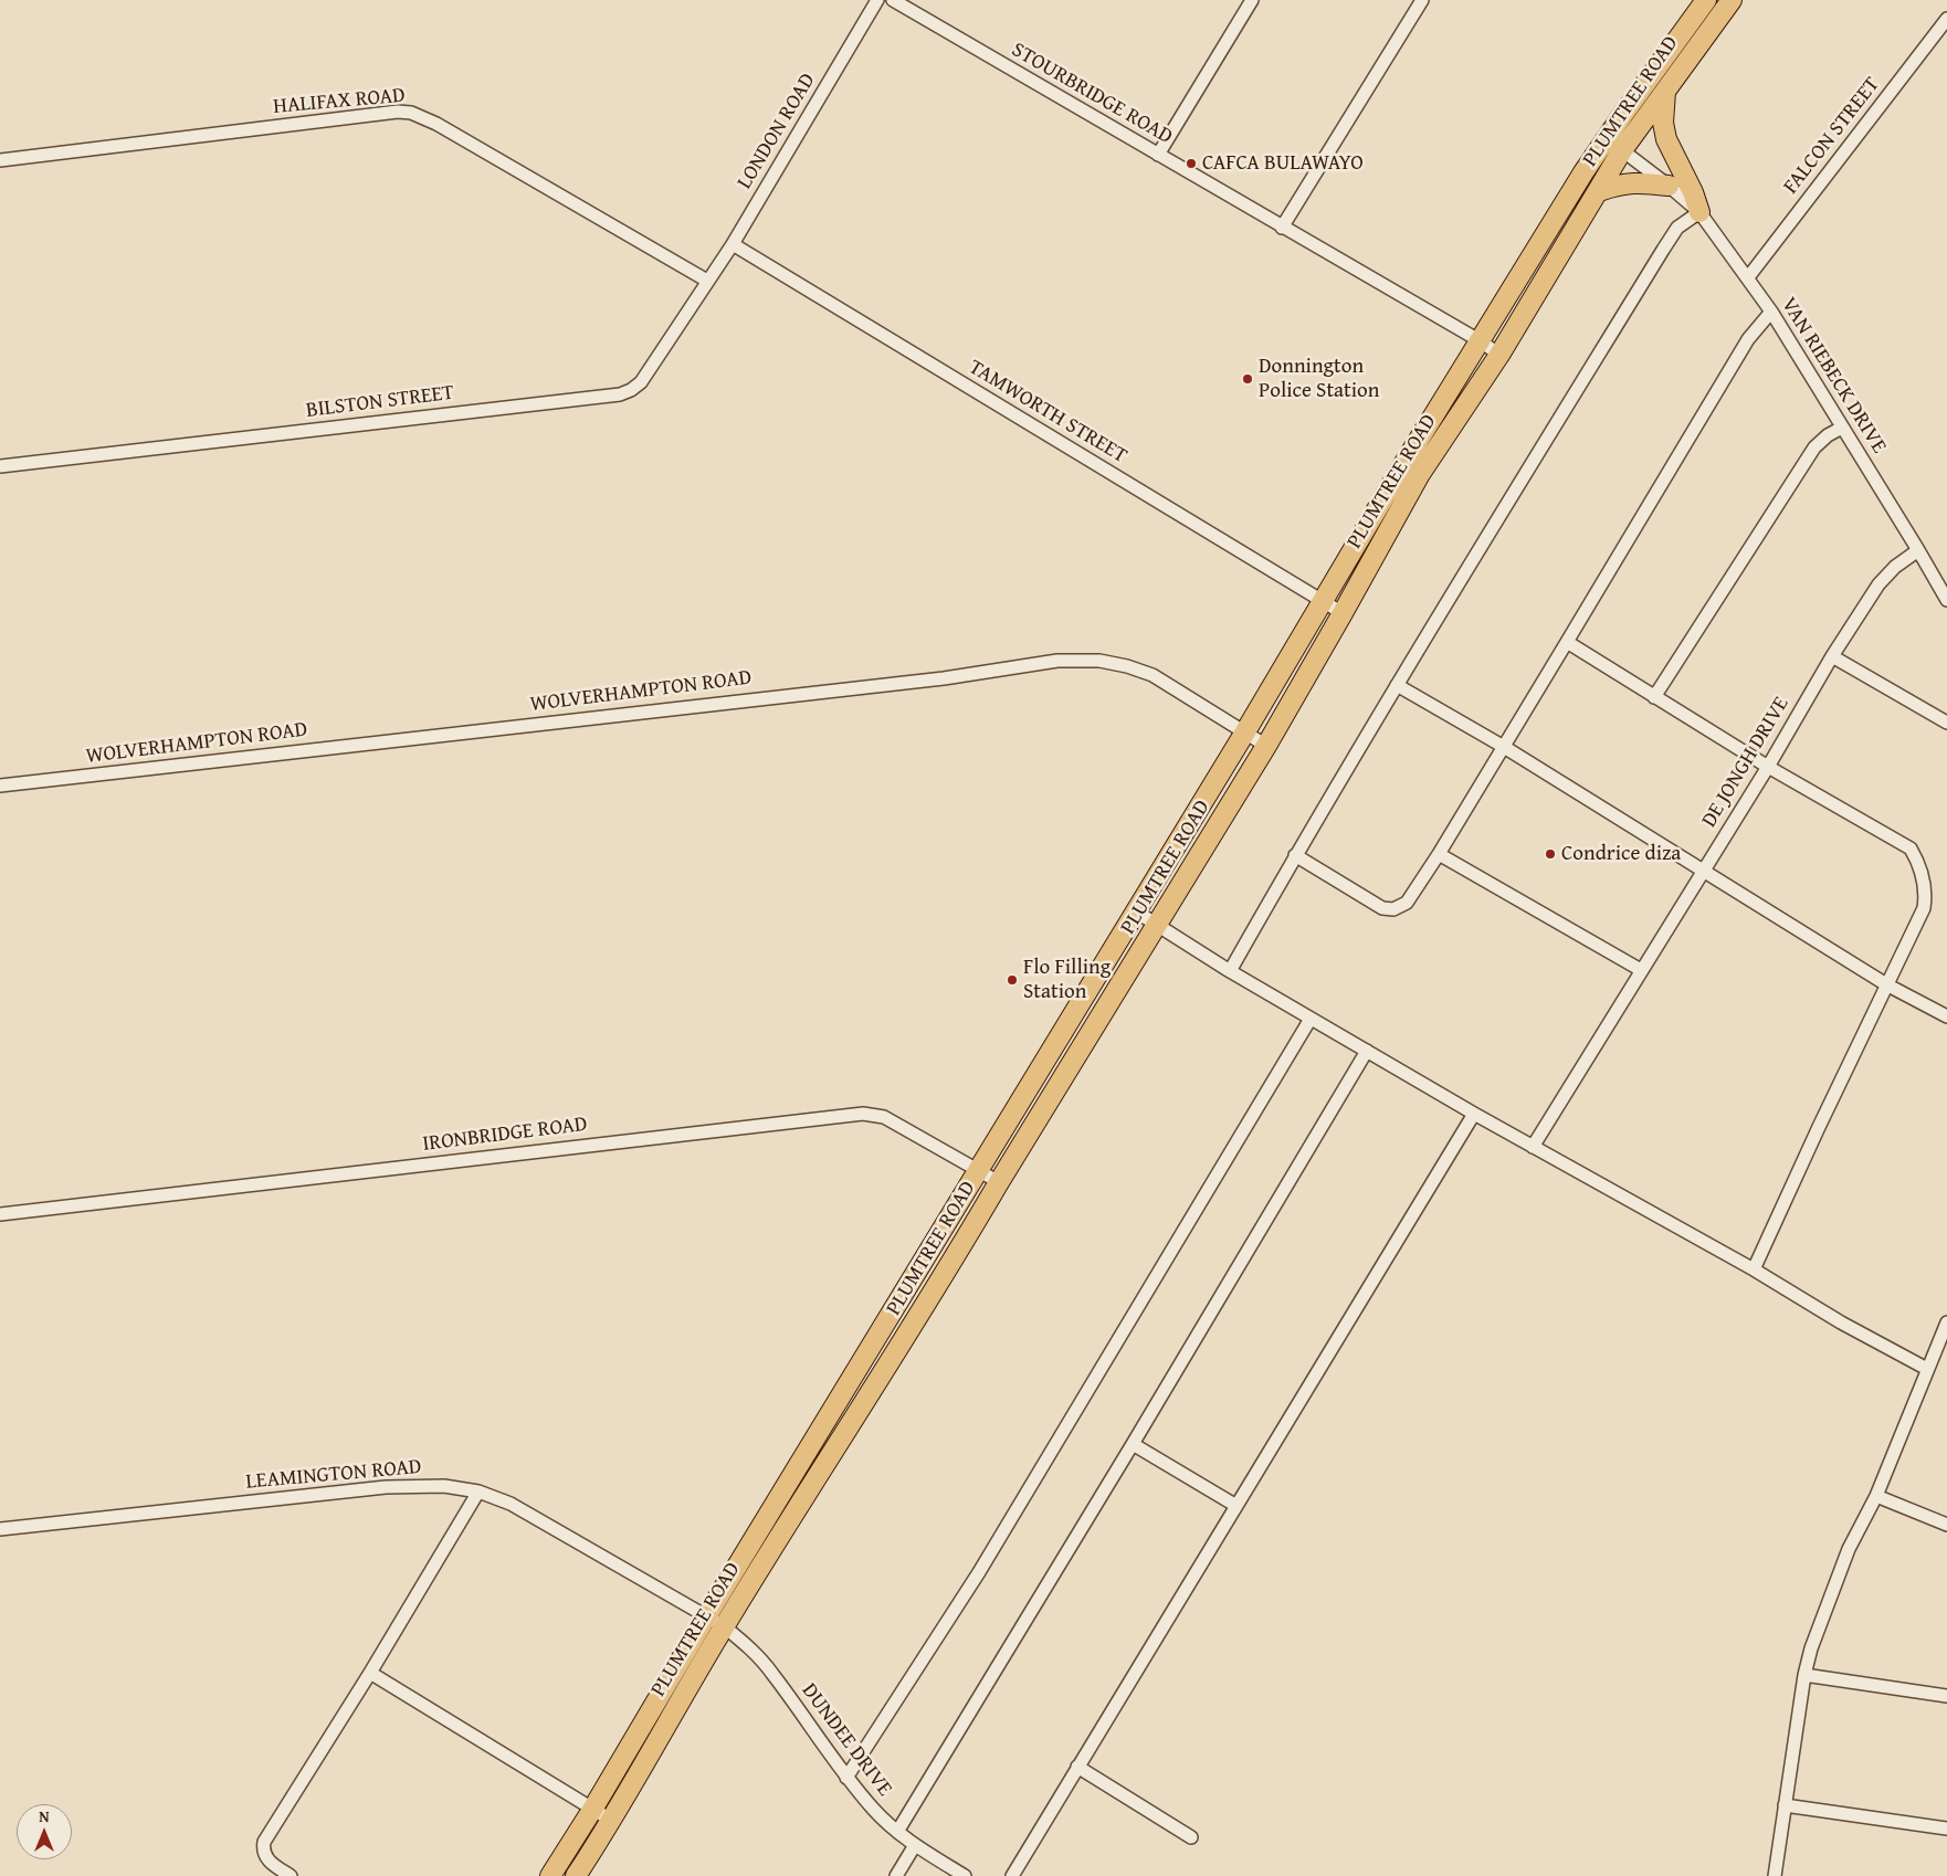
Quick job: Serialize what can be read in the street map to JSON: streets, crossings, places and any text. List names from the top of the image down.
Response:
{
  "streets": {
    "highway": ["PLUMTREE ROAD"],
    "street": [
      "STOURBRIDGE ROAD",
      "HALIFAX ROAD",
      "LONDON ROAD",
      "FALCON STREET",
      "VAN RIEBECK DRIVE",
      "BILSTON STREET",
      "TAMWORTH STREET",
      "WOLVERHAMPTON ROAD",
      "DE JONGH DRIVE",
      "IRONBRIDGE ROAD",
      "LEAMINGTON ROAD",
      "DUNDEE DRIVE"
    ]
  },
  "crossings": [
    ["STOURBRIDGE ROAD", "PLUMTREE ROAD"],
    ["HALIFAX ROAD", "LONDON ROAD"],
    ["HALIFAX ROAD", "BILSTON STREET"],
    ["PLUMTREE ROAD", "VAN RIEBECK DRIVE"],
    ["PLUMTREE ROAD", "TAMWORTH STREET"],
    ["PLUMTREE ROAD", "WOLVERHAMPTON ROAD"],
    ["PLUMTREE ROAD", "IRONBRIDGE ROAD"],
    ["PLUMTREE ROAD", "LEAMINGTON ROAD"],
    ["PLUMTREE ROAD", "DUNDEE DRIVE"],
    ["LONDON ROAD", "BILSTON STREET"],
    ["LONDON ROAD", "TAMWORTH STREET"],
    ["FALCON STREET", "VAN RIEBECK DRIVE"],
    ["VAN RIEBECK DRIVE", "DE JONGH DRIVE"],
    ["LEAMINGTON ROAD", "DUNDEE DRIVE"]
  ],
  "places": [
    "CAFCA BULAWAYO",
    "Donnington Police Station",
    "Condrice diza",
    "Flo Filling Station"
  ],
  "north": "top"
}
